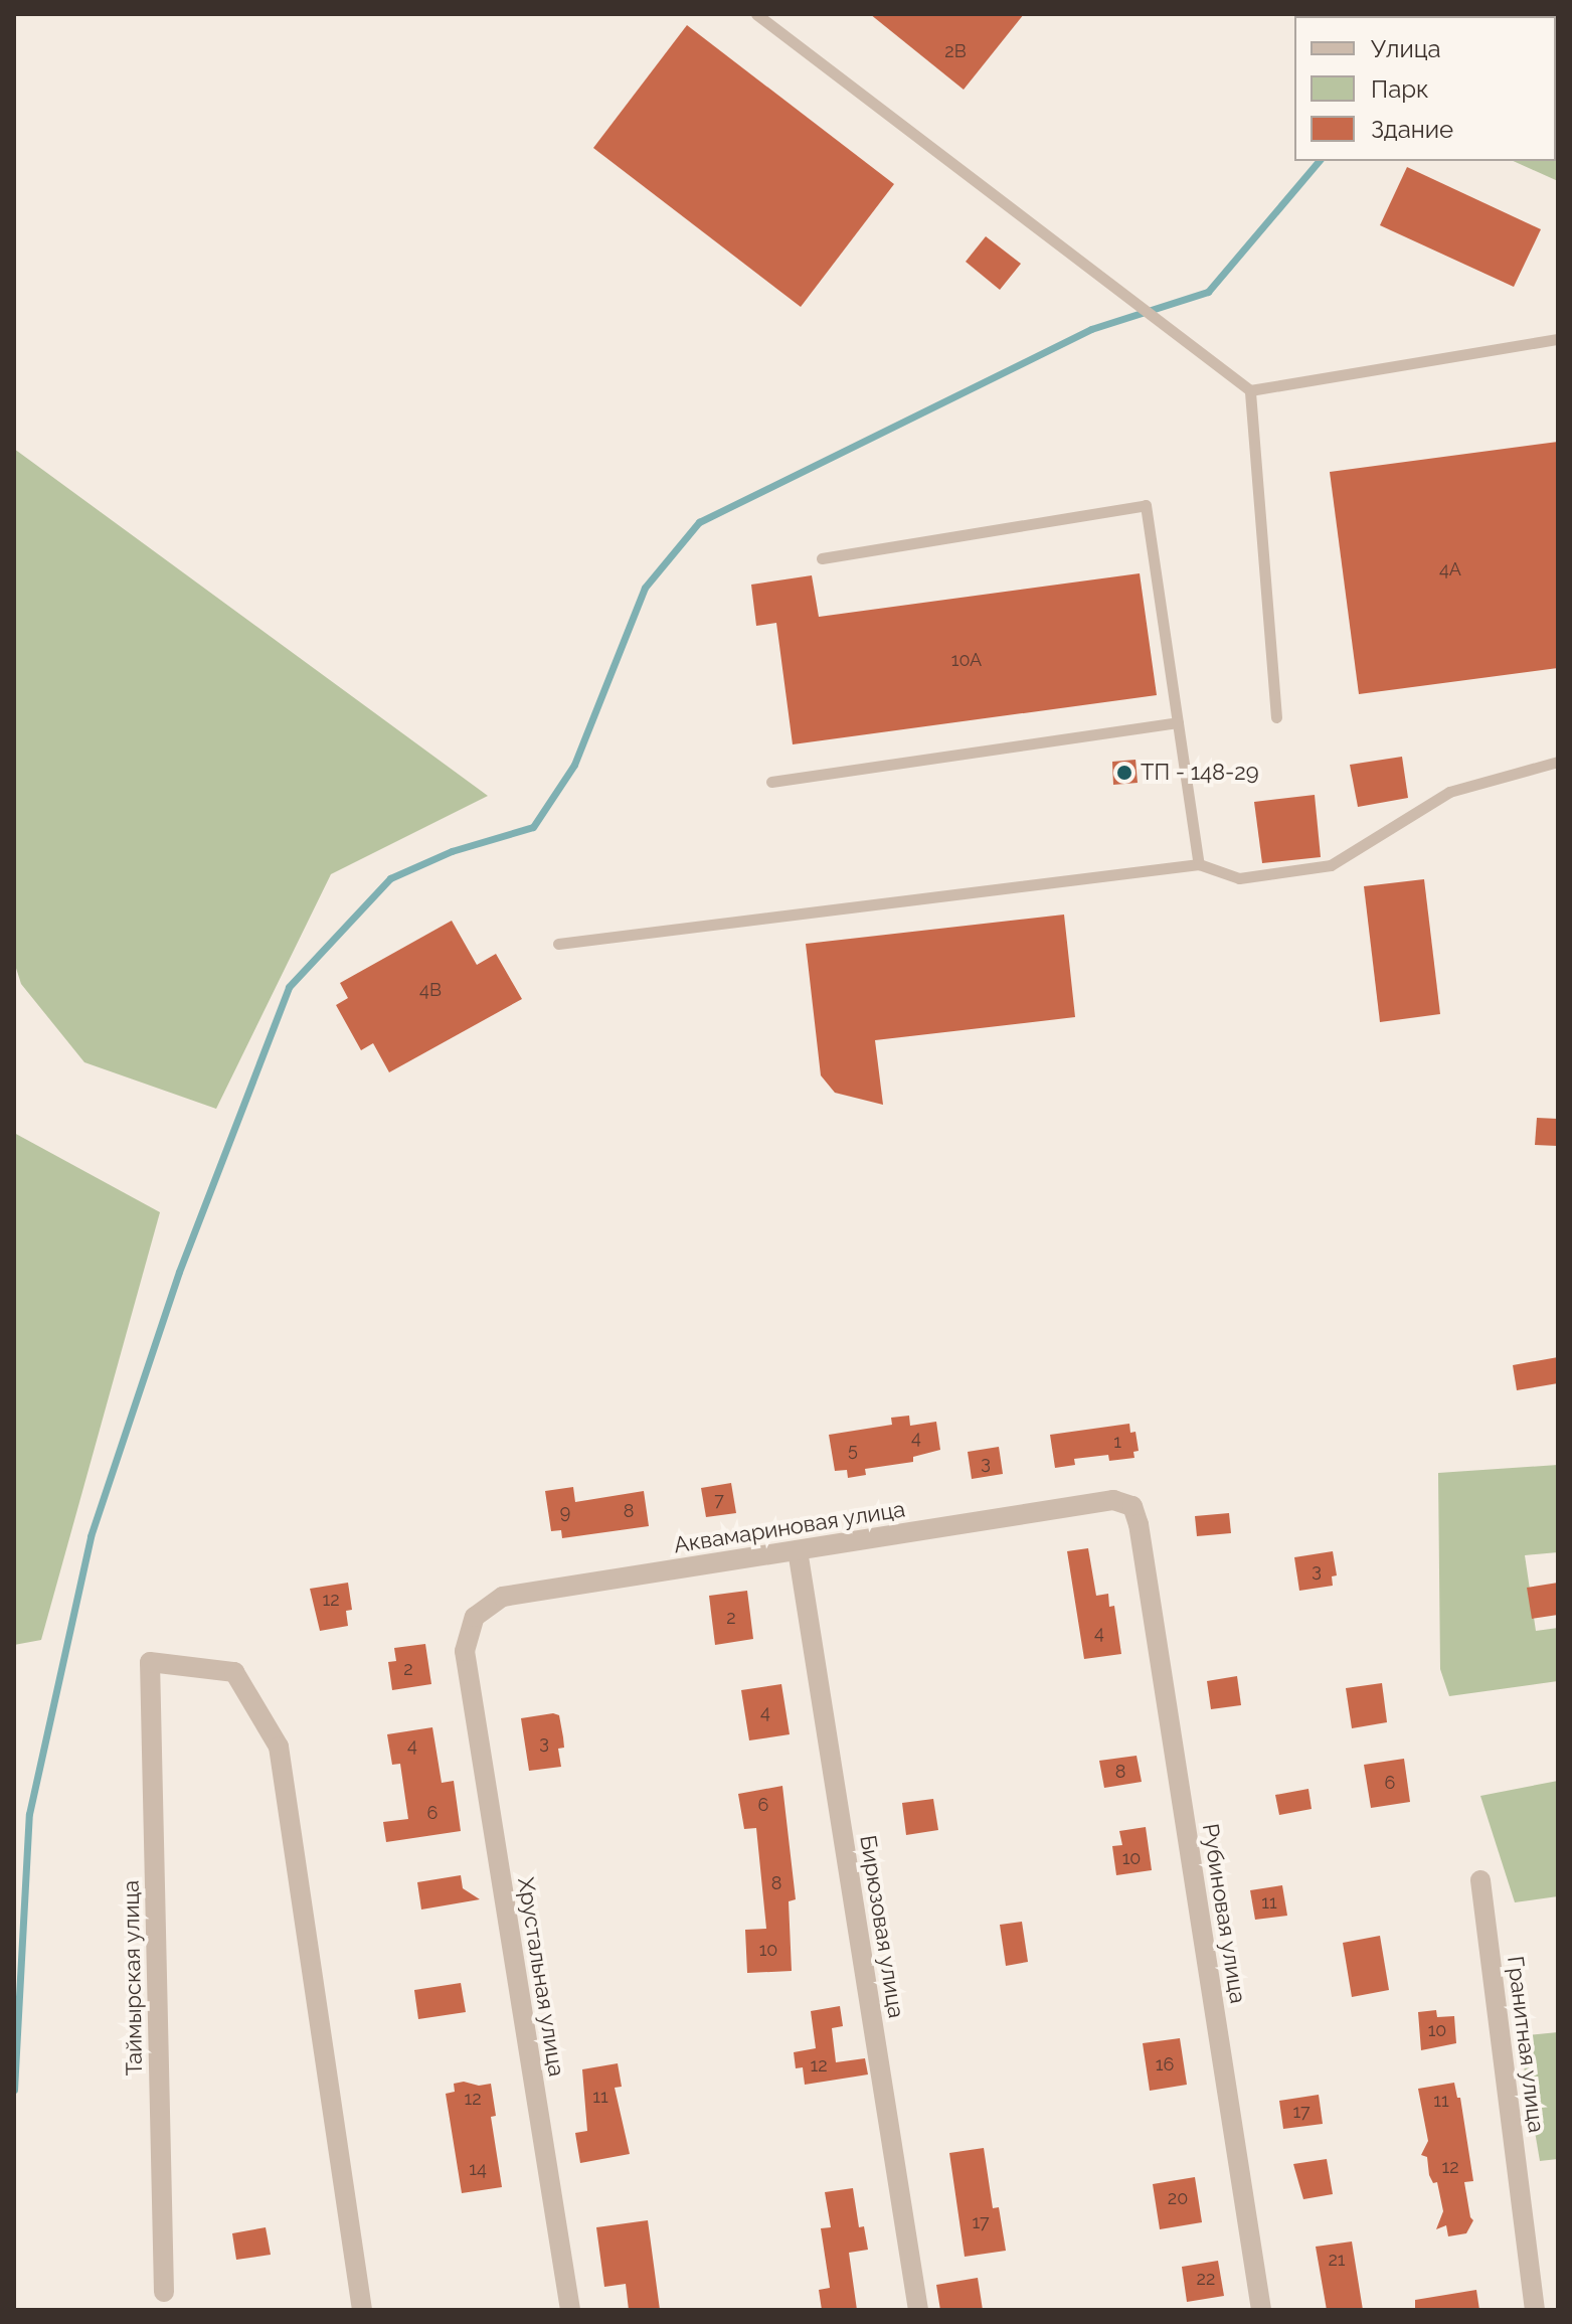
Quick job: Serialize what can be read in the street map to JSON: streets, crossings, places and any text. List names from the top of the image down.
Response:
{
  "streets": {
    "street": [
      "Аквамариновая улица",
      "Рубиновая улица",
      "Бирюзовая улица",
      "Хрустальная улица",
      "Таймырская улица",
      "Гранитная улица"
    ]
  },
  "crossings": [
    ["Аквамариновая улица", "Рубиновая улица"],
    ["Аквамариновая улица", "Бирюзовая улица"],
    ["Аквамариновая улица", "Хрустальная улица"]
  ],
  "places": ["ТП - 148-29"],
  "house_numbers": [
    "2В",
    "4А",
    "10А",
    "4В",
    "4",
    "1",
    "5",
    "3",
    "7",
    "8",
    "9",
    "3",
    "12",
    "2",
    "4",
    "2",
    "4",
    "3",
    "4",
    "8",
    "6",
    "6",
    "6",
    "10",
    "8",
    "11",
    "10",
    "10",
    "16",
    "12",
    "11",
    "12",
    "11",
    "17",
    "12",
    "14",
    "20",
    "17",
    "21",
    "22"
  ],
  "legend": ["Улица", "Парк", "Здание"]
}
